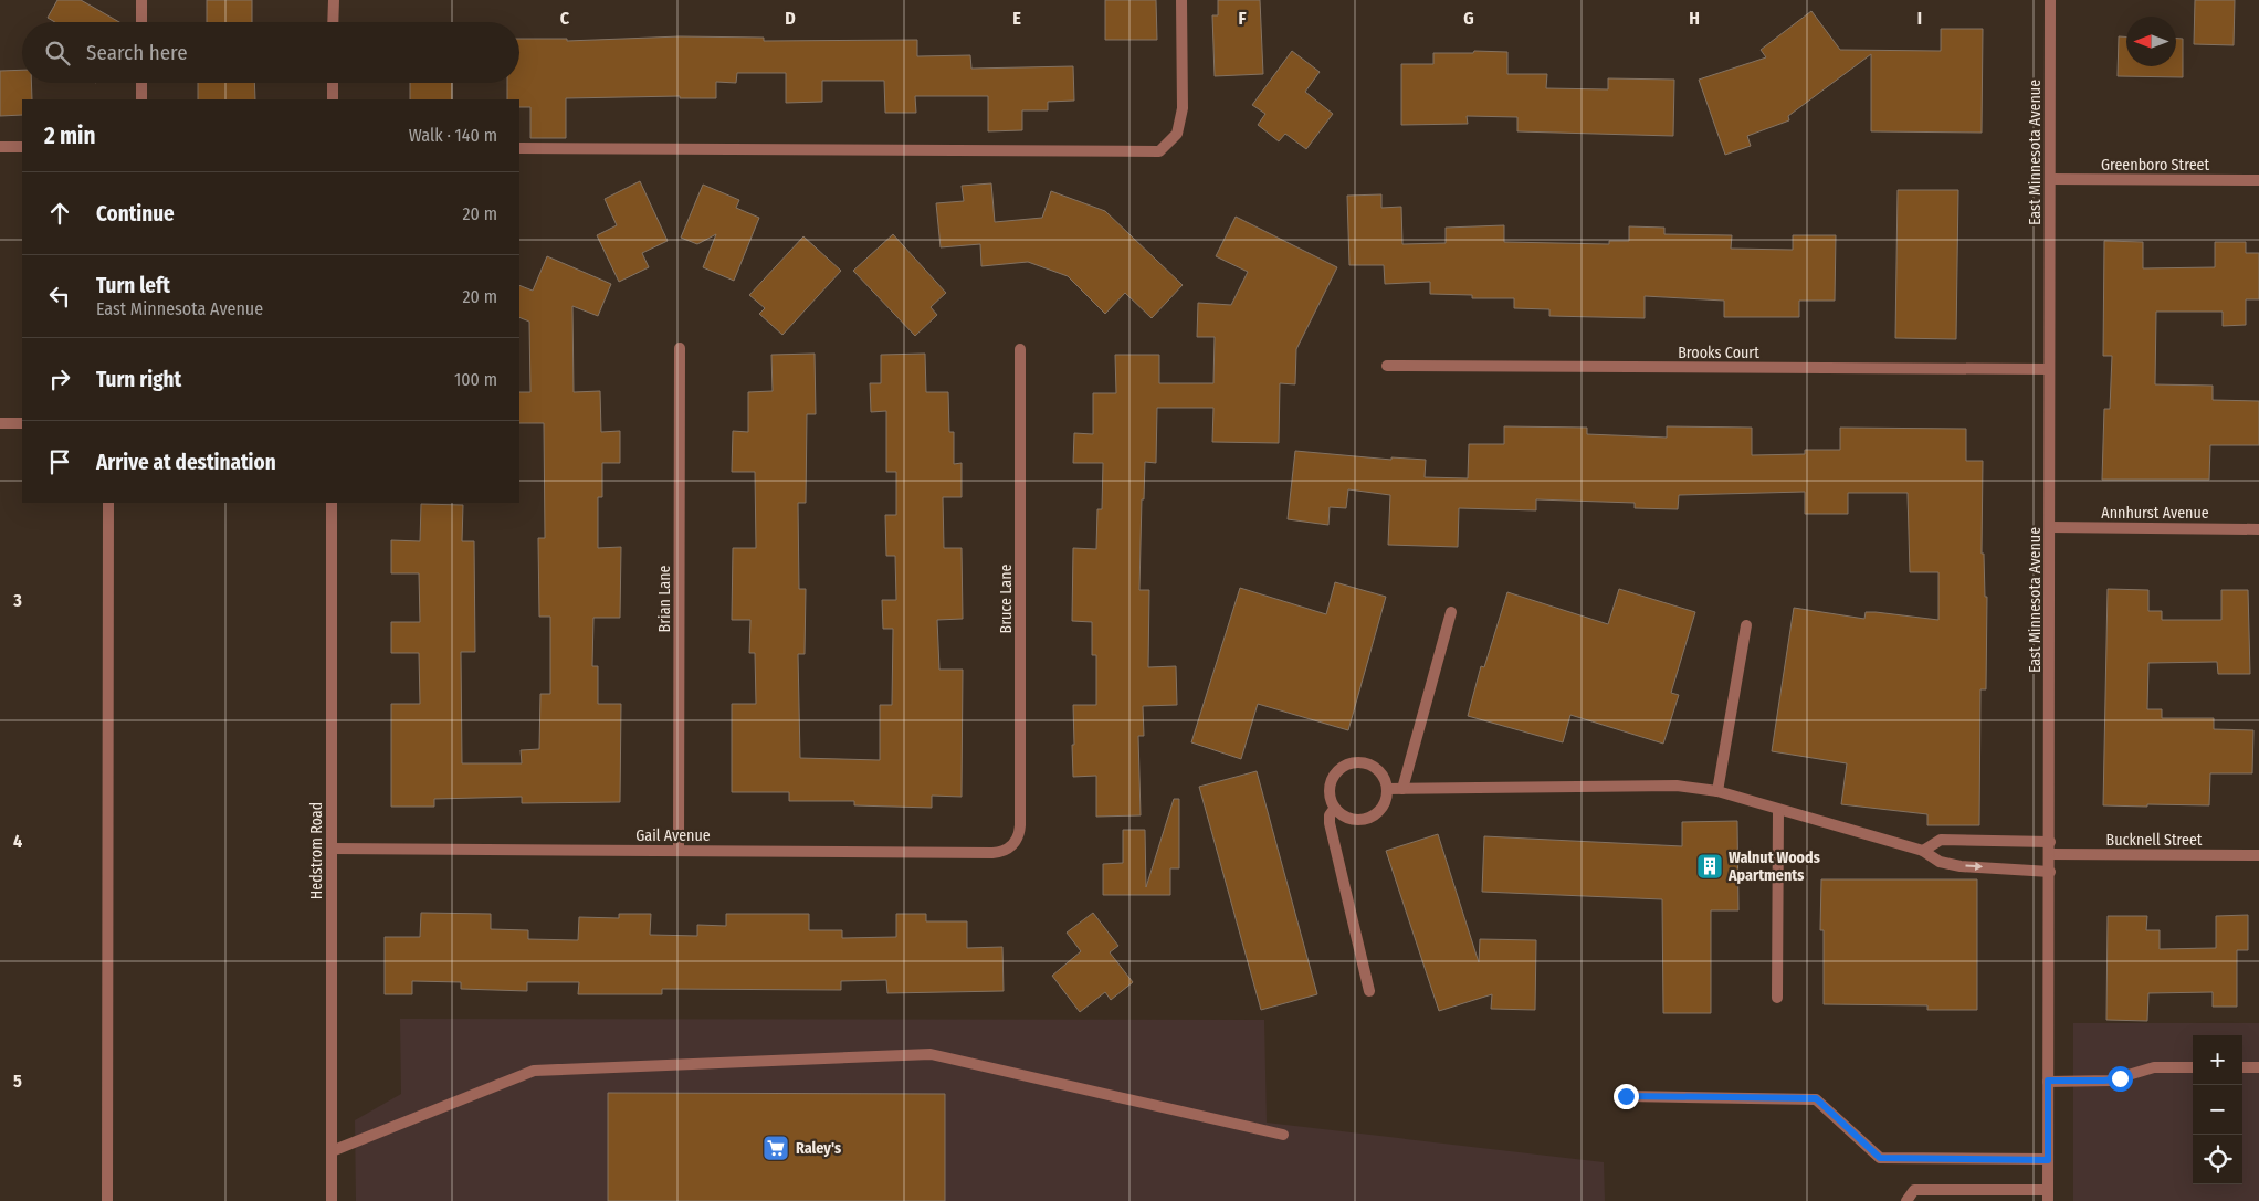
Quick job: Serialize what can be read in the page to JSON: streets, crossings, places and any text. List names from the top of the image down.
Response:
{
  "streets": {
    "street": [
      "East Minnesota Avenue",
      "Greenboro Street",
      "Brooks Court",
      "Annhurst Avenue",
      "Brian Lane",
      "Bruce Lane",
      "Gail Avenue",
      "Bucknell Street",
      "Hedstrom Road"
    ]
  },
  "crossings": [
    ["East Minnesota Avenue", "Greenboro Street"],
    ["East Minnesota Avenue", "Brooks Court"],
    ["East Minnesota Avenue", "Annhurst Avenue"],
    ["East Minnesota Avenue", "Bucknell Street"],
    ["Brian Lane", "Gail Avenue"],
    ["Bruce Lane", "Gail Avenue"],
    ["Gail Avenue", "Hedstrom Road"]
  ],
  "places": {
    "building": ["Walnut Woods Apartments"],
    "supermarket": ["Raley's"]
  },
  "north": "left",
  "page": {
    "search": "Search here",
    "heading": ["2 min", "Walk · 140 m"],
    "list": [
      ["Continue", "20 m"],
      ["Turn left", "East Minnesota Avenue", "20 m"],
      ["Turn right", "100 m"],
      "Arrive at destination"
    ],
    "map_buttons": ["+", "−"]
  },
  "grid": {
    "columns": [
      "C",
      "D",
      "E",
      "F",
      "G",
      "H",
      "I"
    ],
    "rows": ["3", "4", "5"]
  }
}
